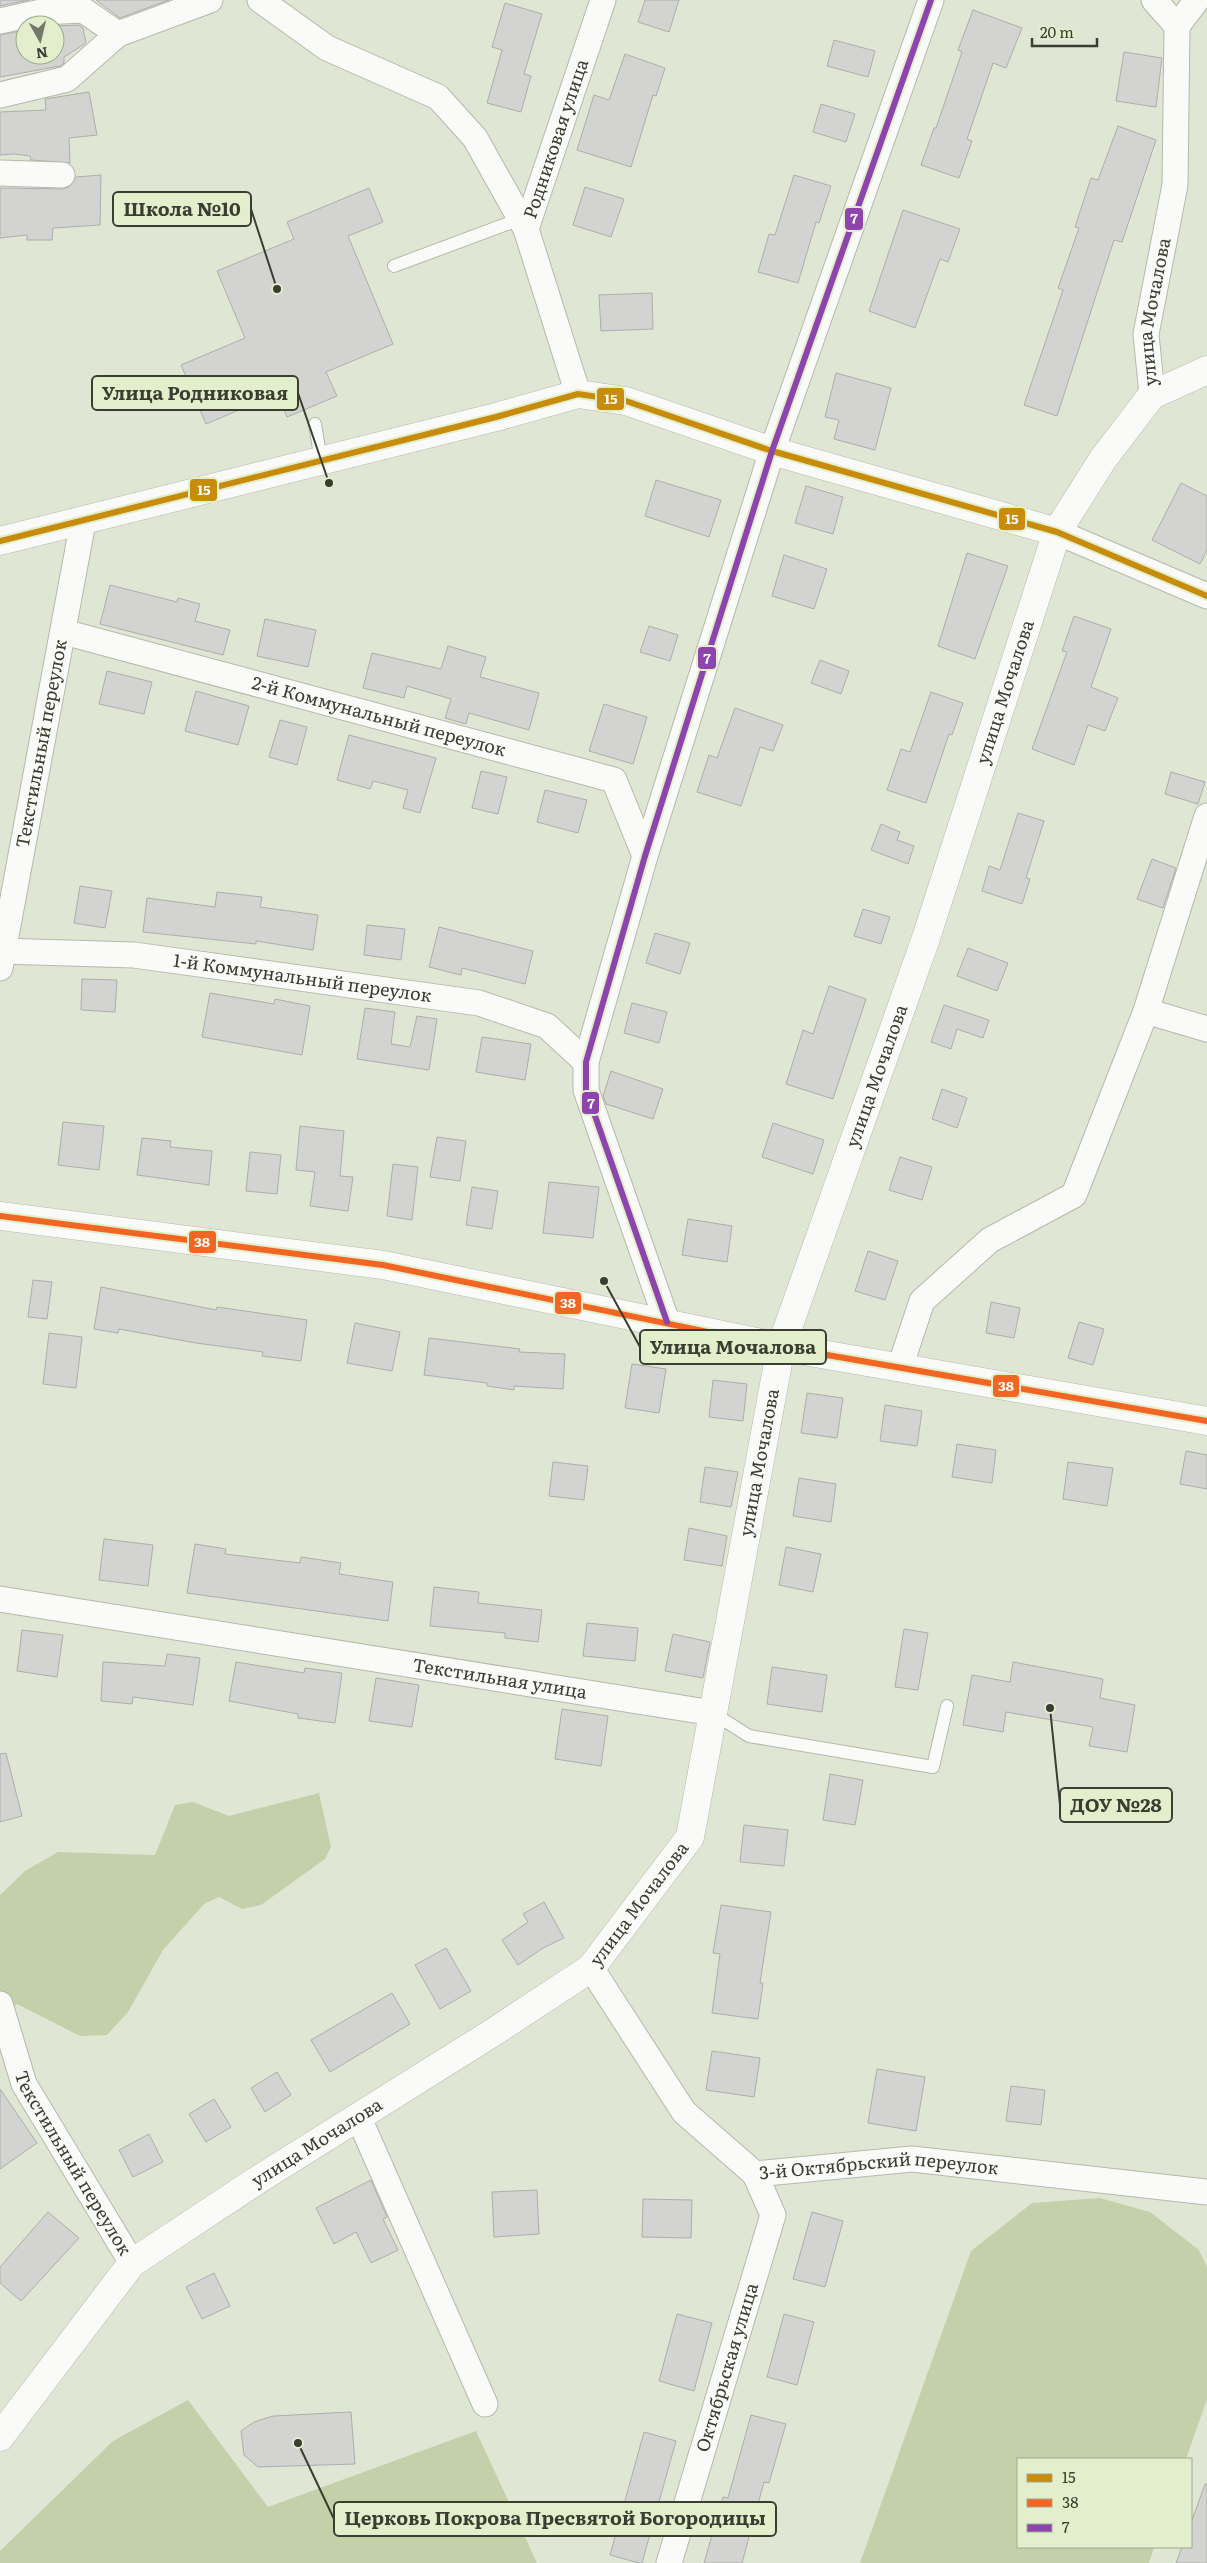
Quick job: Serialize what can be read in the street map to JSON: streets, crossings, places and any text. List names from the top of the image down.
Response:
{
  "streets": {
    "street": [
      "Родниковая улица",
      "улица Мочалова",
      "2-й Коммунальный переулок",
      "Текстильный переулок",
      "1-й Коммунальный переулок",
      "Текстильная улица",
      "3-й Октябрьский переулок",
      "Октябрьская улица"
    ]
  },
  "crossings": [
    ["улица Мочалова", "Текстильный переулок"],
    ["улица Мочалова", "Текстильная улица"],
    ["улица Мочалова", "3-й Октябрьский переулок"],
    ["2-й Коммунальный переулок", "Текстильный переулок"],
    ["Текстильный переулок", "1-й Коммунальный переулок"],
    ["3-й Октябрьский переулок", "Октябрьская улица"]
  ],
  "places": [
    "Школа №10",
    "Улица Родниковая",
    "Улица Мочалова",
    "ДОУ №28",
    "Церковь Покрова Пресвятой Богородицы"
  ],
  "lines": ["transit line 7", "transit line 15", "transit line 38"],
  "legend": ["15", "38", "7"],
  "scale_bar": "20 m",
  "north": "bottom"
}
